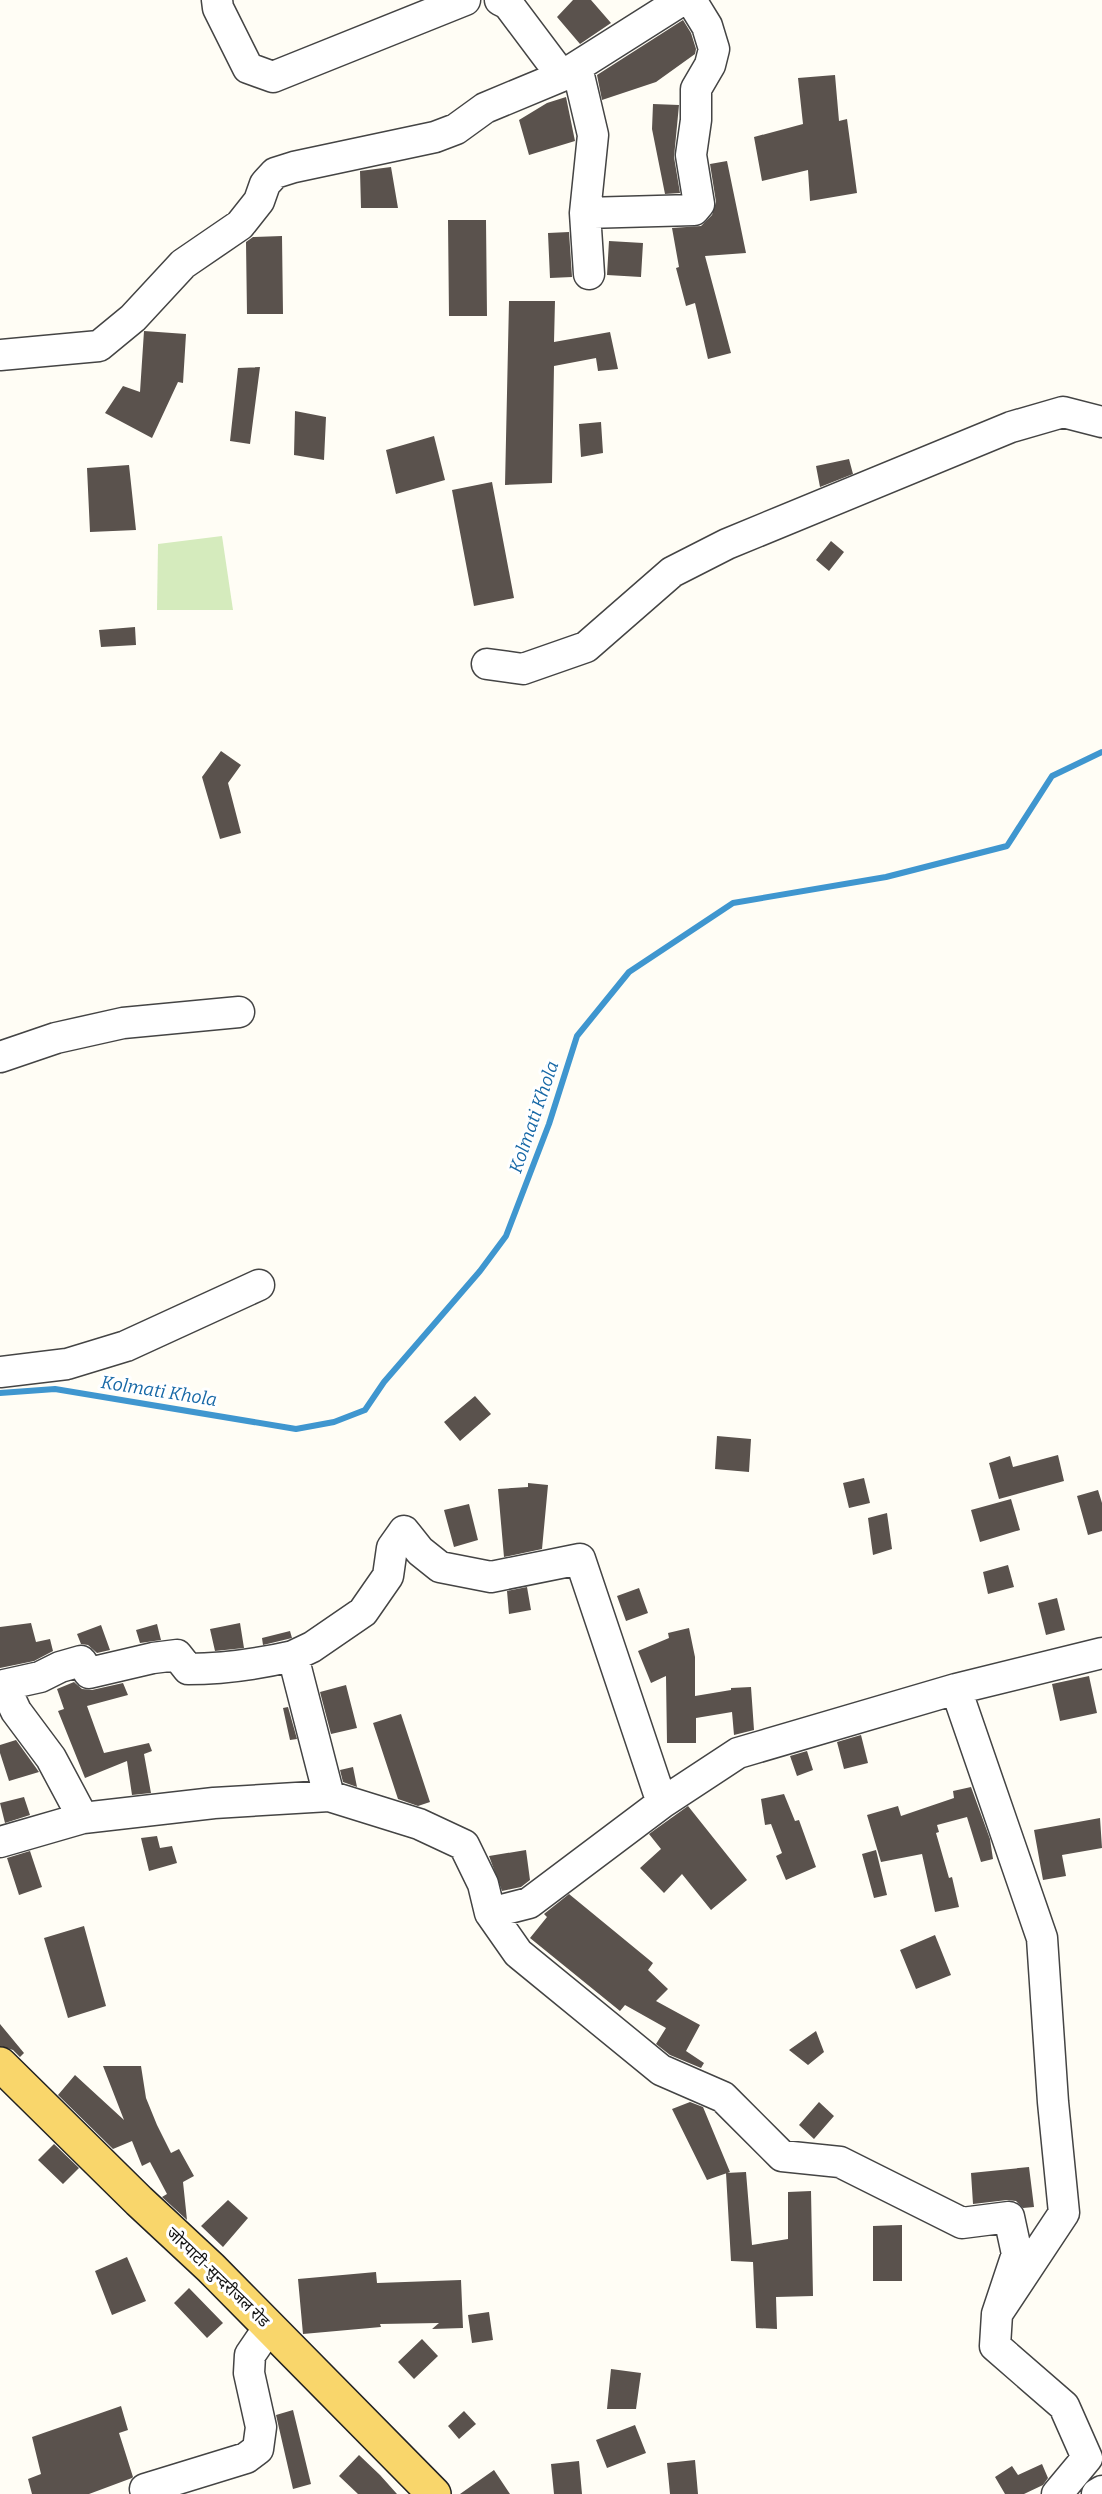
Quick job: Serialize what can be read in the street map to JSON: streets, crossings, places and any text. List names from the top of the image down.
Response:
{
  "streets": {
    "main road": ["जोरपाटी-सुन्दरीजल रोड"]
  },
  "water": ["Kolmati Khola"]
}
